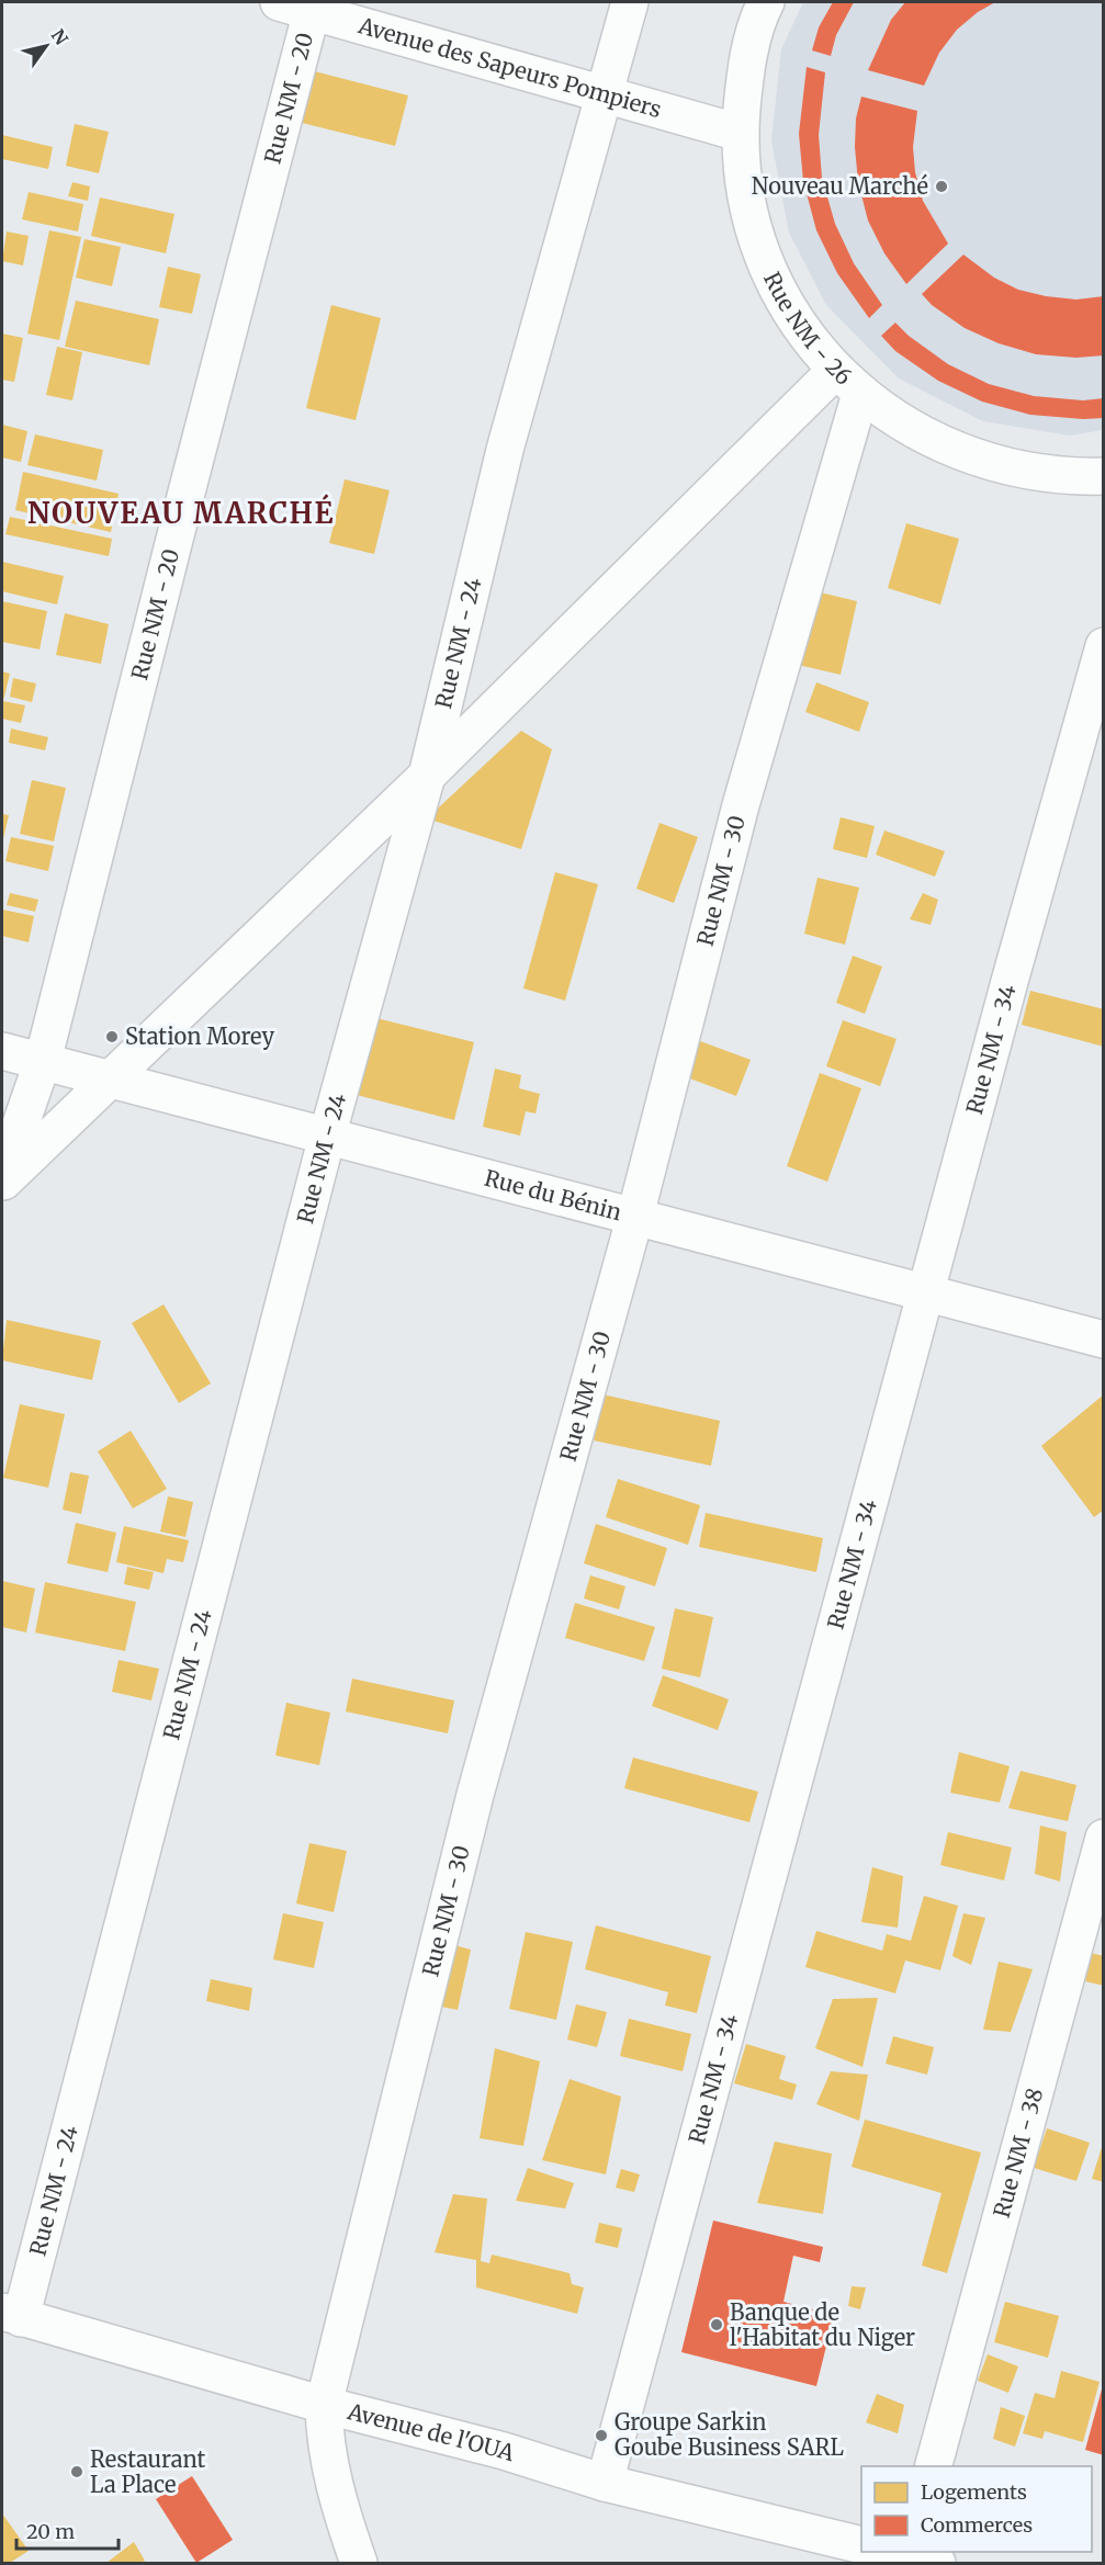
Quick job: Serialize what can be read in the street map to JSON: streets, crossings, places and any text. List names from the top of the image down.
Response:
{
  "streets": {
    "street": [
      "Avenue des Sapeurs Pompiers",
      "Rue NM - 20",
      "Rue NM - 26",
      "Rue NM - 24",
      "Rue NM - 30",
      "Rue NM - 34",
      "Rue du Bénin",
      "Rue NM - 38",
      "Avenue de l'OUA"
    ]
  },
  "crossings": [
    ["Avenue des Sapeurs Pompiers", "Rue NM - 20"],
    ["Avenue des Sapeurs Pompiers", "Rue NM - 26"],
    ["Avenue des Sapeurs Pompiers", "Rue NM - 24"],
    ["Rue NM - 20", "Rue du Bénin"],
    ["Rue NM - 26", "Rue NM - 30"],
    ["Rue NM - 24", "Rue du Bénin"],
    ["Rue NM - 24", "Avenue de l'OUA"],
    ["Rue NM - 30", "Rue du Bénin"],
    ["Rue NM - 30", "Avenue de l'OUA"],
    ["Rue NM - 34", "Rue du Bénin"],
    ["Rue NM - 34", "Avenue de l'OUA"]
  ],
  "districts": ["NOUVEAU MARCHÉ"],
  "places": [
    "Nouveau Marché",
    "Station Morey",
    "Banque de l'Habitat du Niger",
    "Groupe Sarkin Goube Business SARL",
    "Restaurant La Place"
  ],
  "legend": ["Logements", "Commerces"],
  "scale_bar": "20 m",
  "north": "top right"
}
